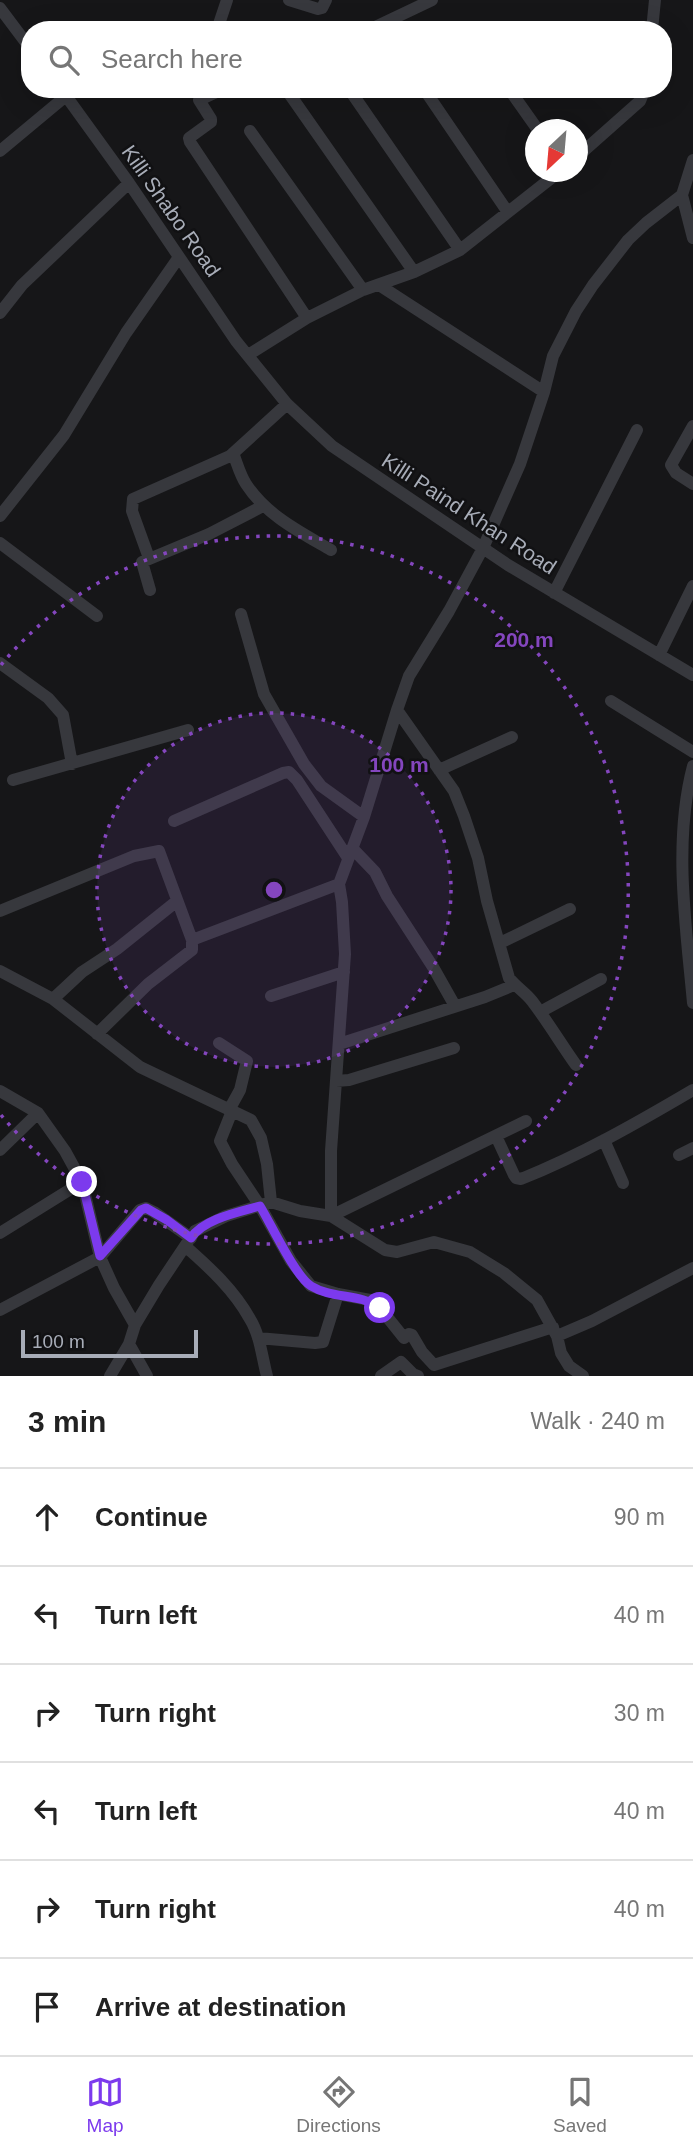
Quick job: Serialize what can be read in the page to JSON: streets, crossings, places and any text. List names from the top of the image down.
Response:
{
  "streets": {
    "street": ["Killi Shabo Road", "Killi Paind Khan Road"]
  },
  "crossings": [
    ["Killi Shabo Road", "Killi Paind Khan Road"]
  ],
  "scale_bar": "100 m",
  "north": "bottom left",
  "page": {
    "search": "Search here",
    "scale": "100 m",
    "heading": ["3 min", "Walk · 240 m"],
    "list": [
      ["Continue", "90 m"],
      ["Turn left", "40 m"],
      ["Turn right", "30 m"],
      ["Turn left", "40 m"],
      ["Turn right", "40 m"],
      "Arrive at destination"
    ],
    "nav": ["Map", "Directions", "Saved"]
  },
  "rings": ["200 m", "100 m"]
}
